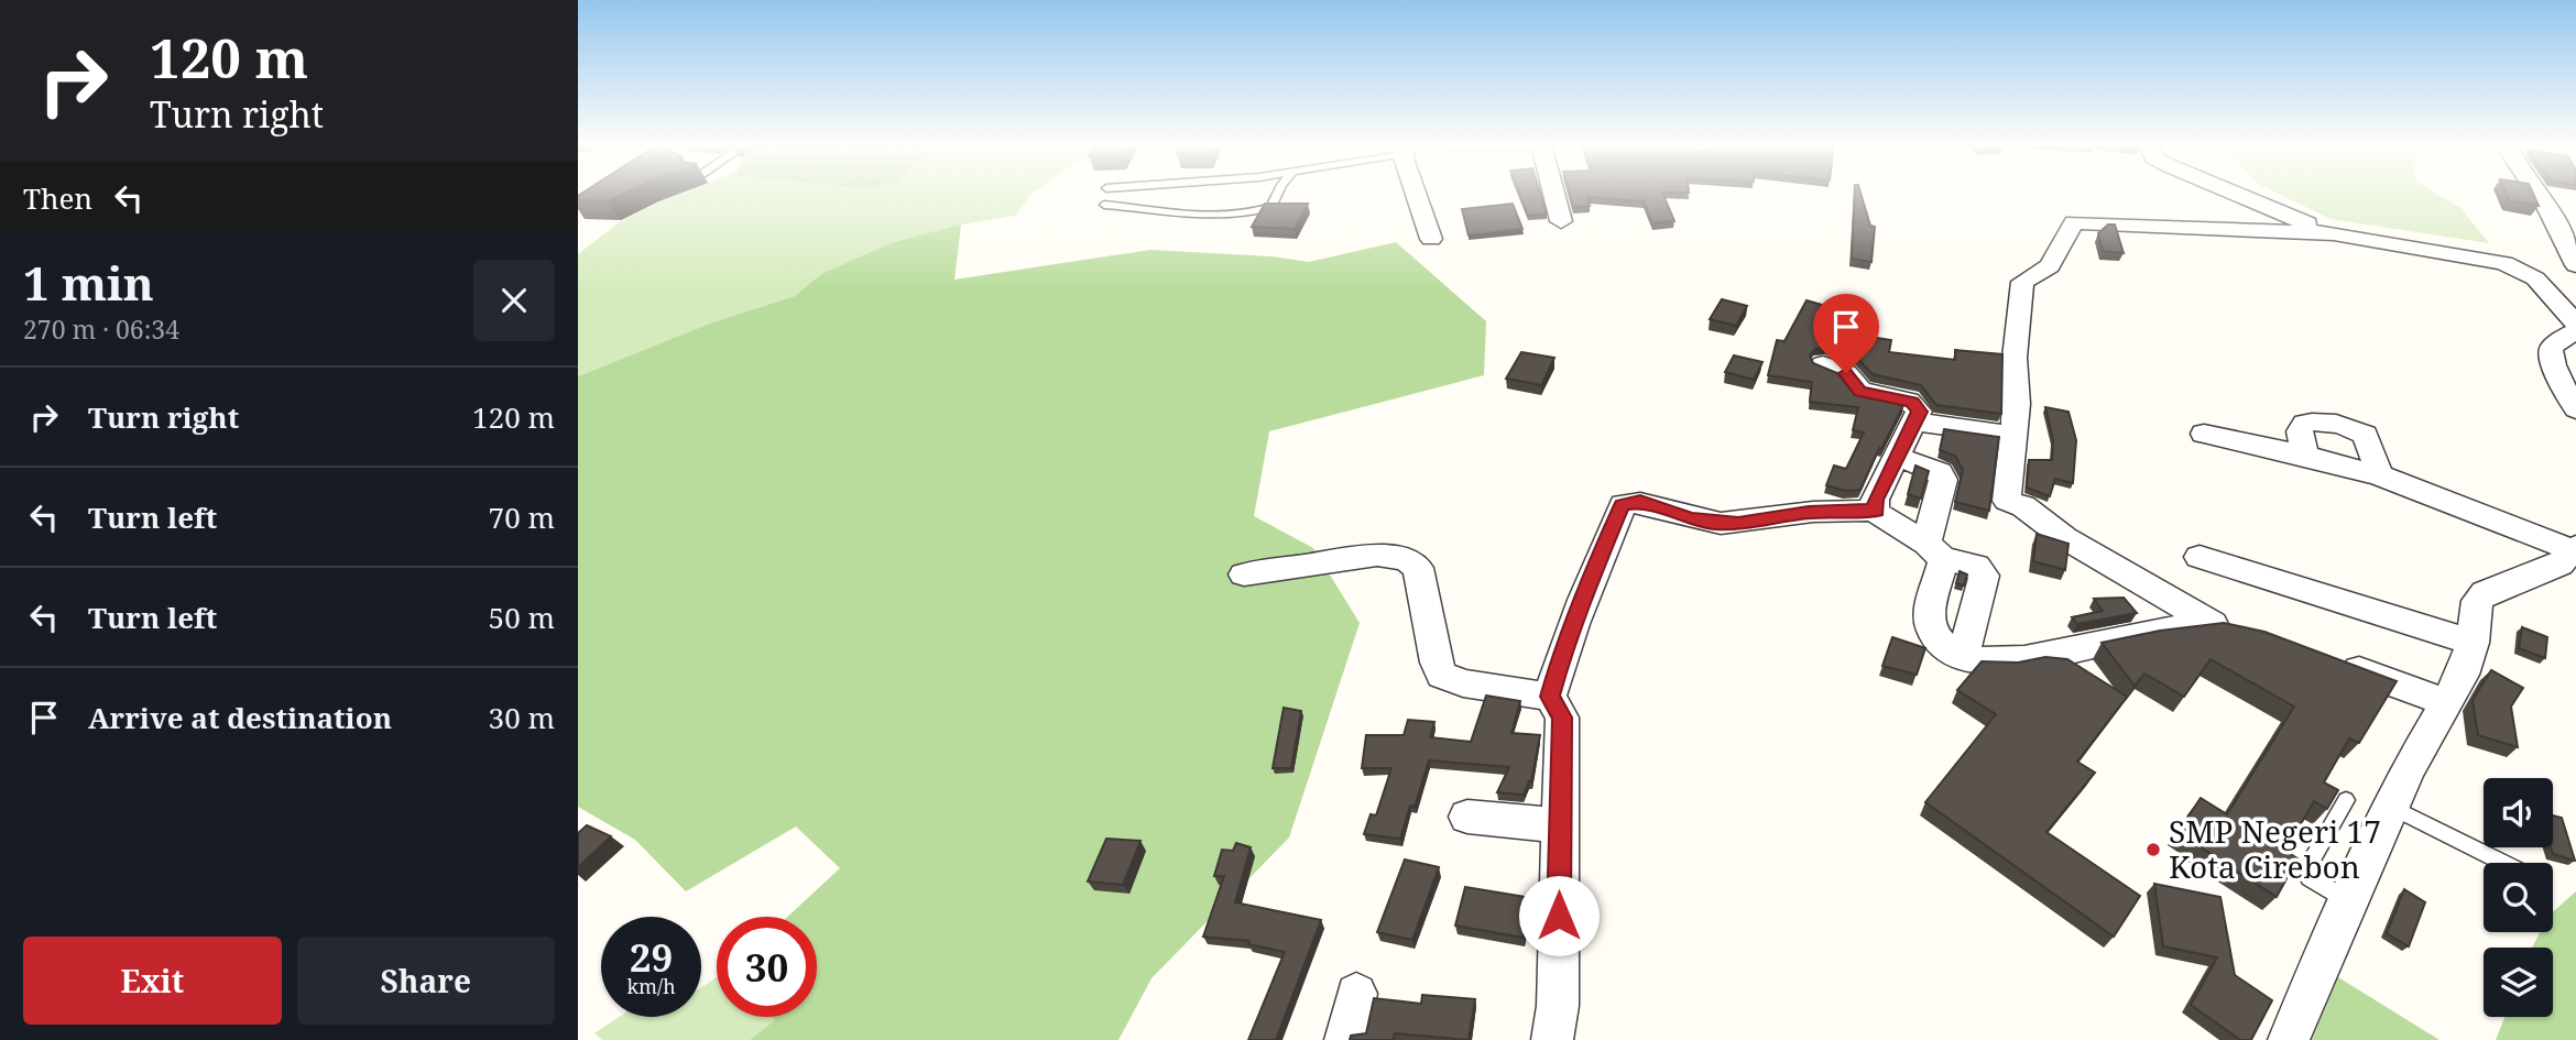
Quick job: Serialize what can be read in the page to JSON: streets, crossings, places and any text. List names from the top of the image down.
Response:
{
  "places": ["SMP Negeri 17 Kota Cirebon"],
  "page": {
    "turn": ["120 m", "Turn right"],
    "then": "Then",
    "heading": ["1 min", "270 m · 06:34"],
    "list": [
      {
        "name": "Turn right",
        "value": "120 m"
      },
      {
        "name": "Turn left",
        "value": "70 m"
      },
      {
        "name": "Turn left",
        "value": "50 m"
      },
      {
        "name": "Arrive at destination",
        "value": "30 m"
      }
    ],
    "speed": "29 km/h",
    "limit": "30",
    "buttons": ["Exit", "Share"]
  }
}
